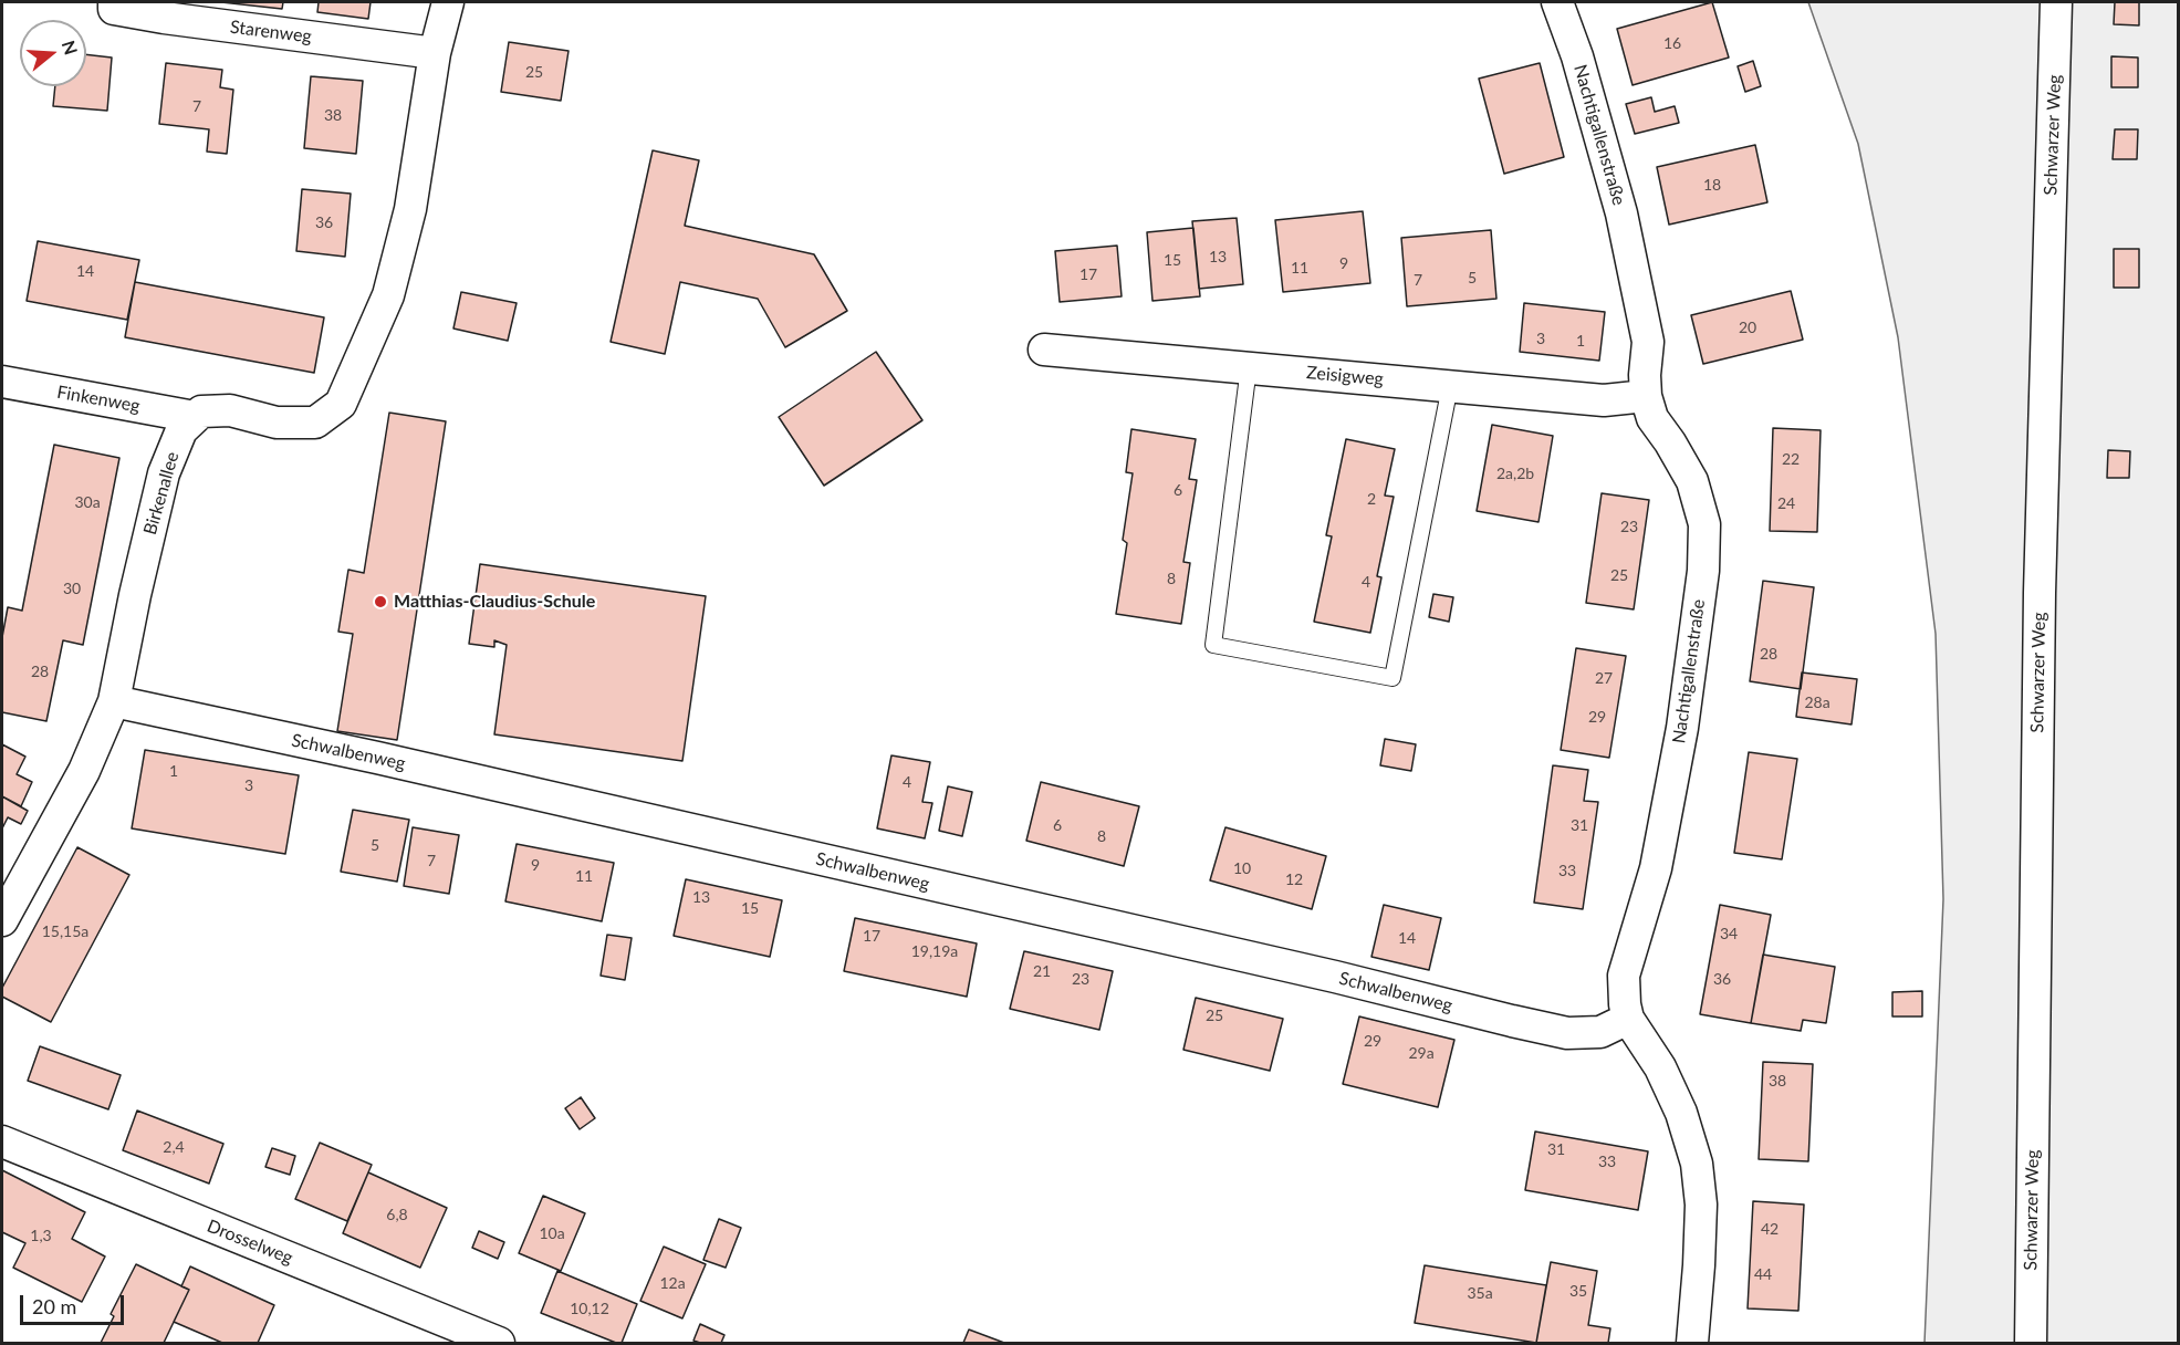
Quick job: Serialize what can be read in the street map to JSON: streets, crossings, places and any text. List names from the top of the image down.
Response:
{
  "streets": {
    "street": [
      "Starenweg",
      "Nachtigallenstraße",
      "Schwarzer Weg",
      "Zeisigweg",
      "Finkenweg",
      "Birkenallee",
      "Schwalbenweg",
      "Drosselweg"
    ]
  },
  "crossings": [
    ["Nachtigallenstraße", "Zeisigweg"],
    ["Nachtigallenstraße", "Schwalbenweg"],
    ["Finkenweg", "Birkenallee"],
    ["Birkenallee", "Schwalbenweg"]
  ],
  "places": ["Matthias-Claudius-Schule"],
  "house_numbers": [
    "16",
    "25",
    "7",
    "38",
    "18",
    "36",
    "13",
    "15",
    "9",
    "11",
    "14",
    "17",
    "5",
    "7",
    "20",
    "3",
    "1",
    "22",
    "2a,2b",
    "6",
    "2",
    "30a",
    "24",
    "23",
    "25",
    "8",
    "4",
    "30",
    "28",
    "28",
    "27",
    "28a",
    "29",
    "1",
    "4",
    "3",
    "6",
    "31",
    "8",
    "5",
    "7",
    "9",
    "10",
    "33",
    "11",
    "12",
    "13",
    "15",
    "15,15a",
    "34",
    "17",
    "14",
    "19,19a",
    "21",
    "23",
    "36",
    "25",
    "29",
    "29a",
    "38",
    "2,4",
    "31",
    "33",
    "6,8",
    "42",
    "10a",
    "1,3",
    "44",
    "12a",
    "35",
    "35a",
    "10,12"
  ],
  "scale_bar": "20 m",
  "north": "right"
}
